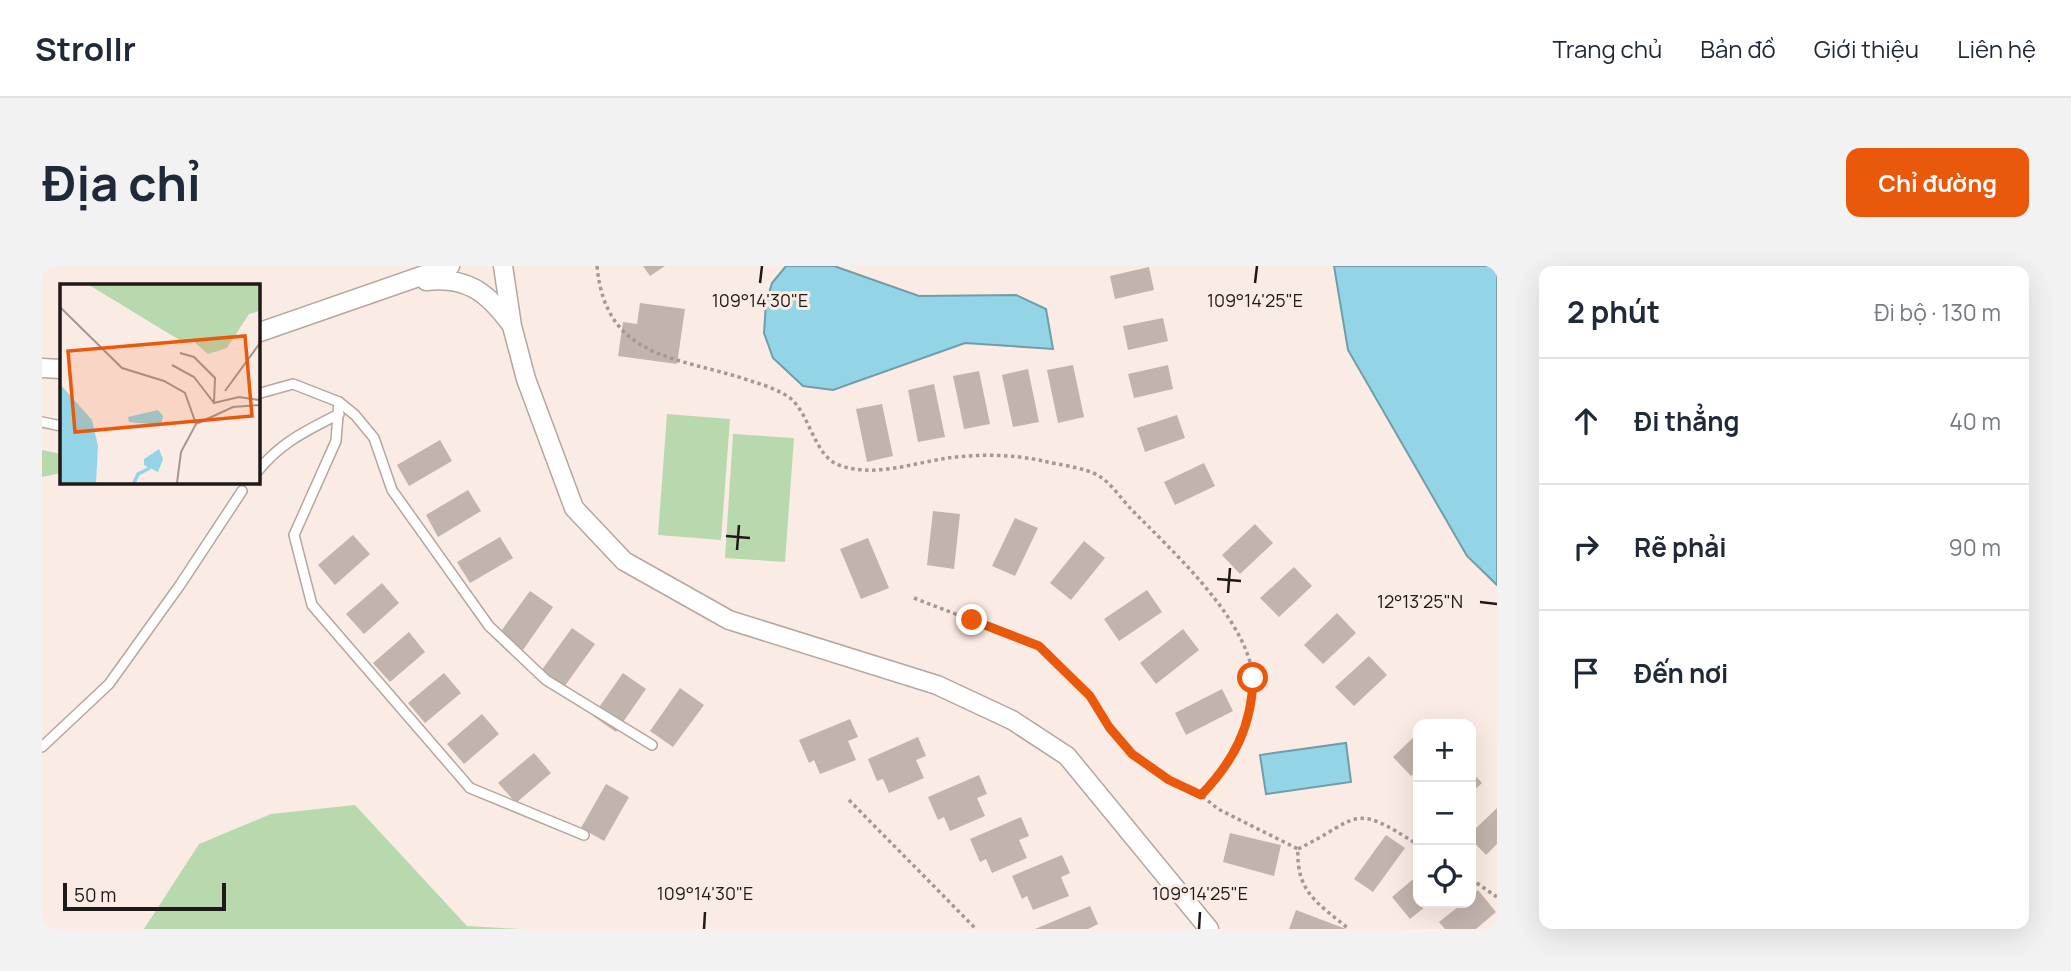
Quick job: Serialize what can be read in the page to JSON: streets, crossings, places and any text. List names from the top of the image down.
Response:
{
  "scale_bar": "50 m",
  "page": {
    "header": "Strollr",
    "nav": [
      "Trang chủ",
      "Bản đồ",
      "Giới thiệu",
      "Liên hệ"
    ],
    "buttons": "Chỉ đường",
    "title": "Địa chỉ",
    "heading": ["2 phút", "Đi bộ · 130 m"],
    "list": [
      ["Đi thẳng", "40 m"],
      ["Rẽ phải", "90 m"],
      "Đến nơi"
    ],
    "map_buttons": ["+", "−"],
    "scale": "50 m"
  },
  "coordinates": ["109°14'30\"E", "109°14'25\"E", "12°13'25\"N"]
}
